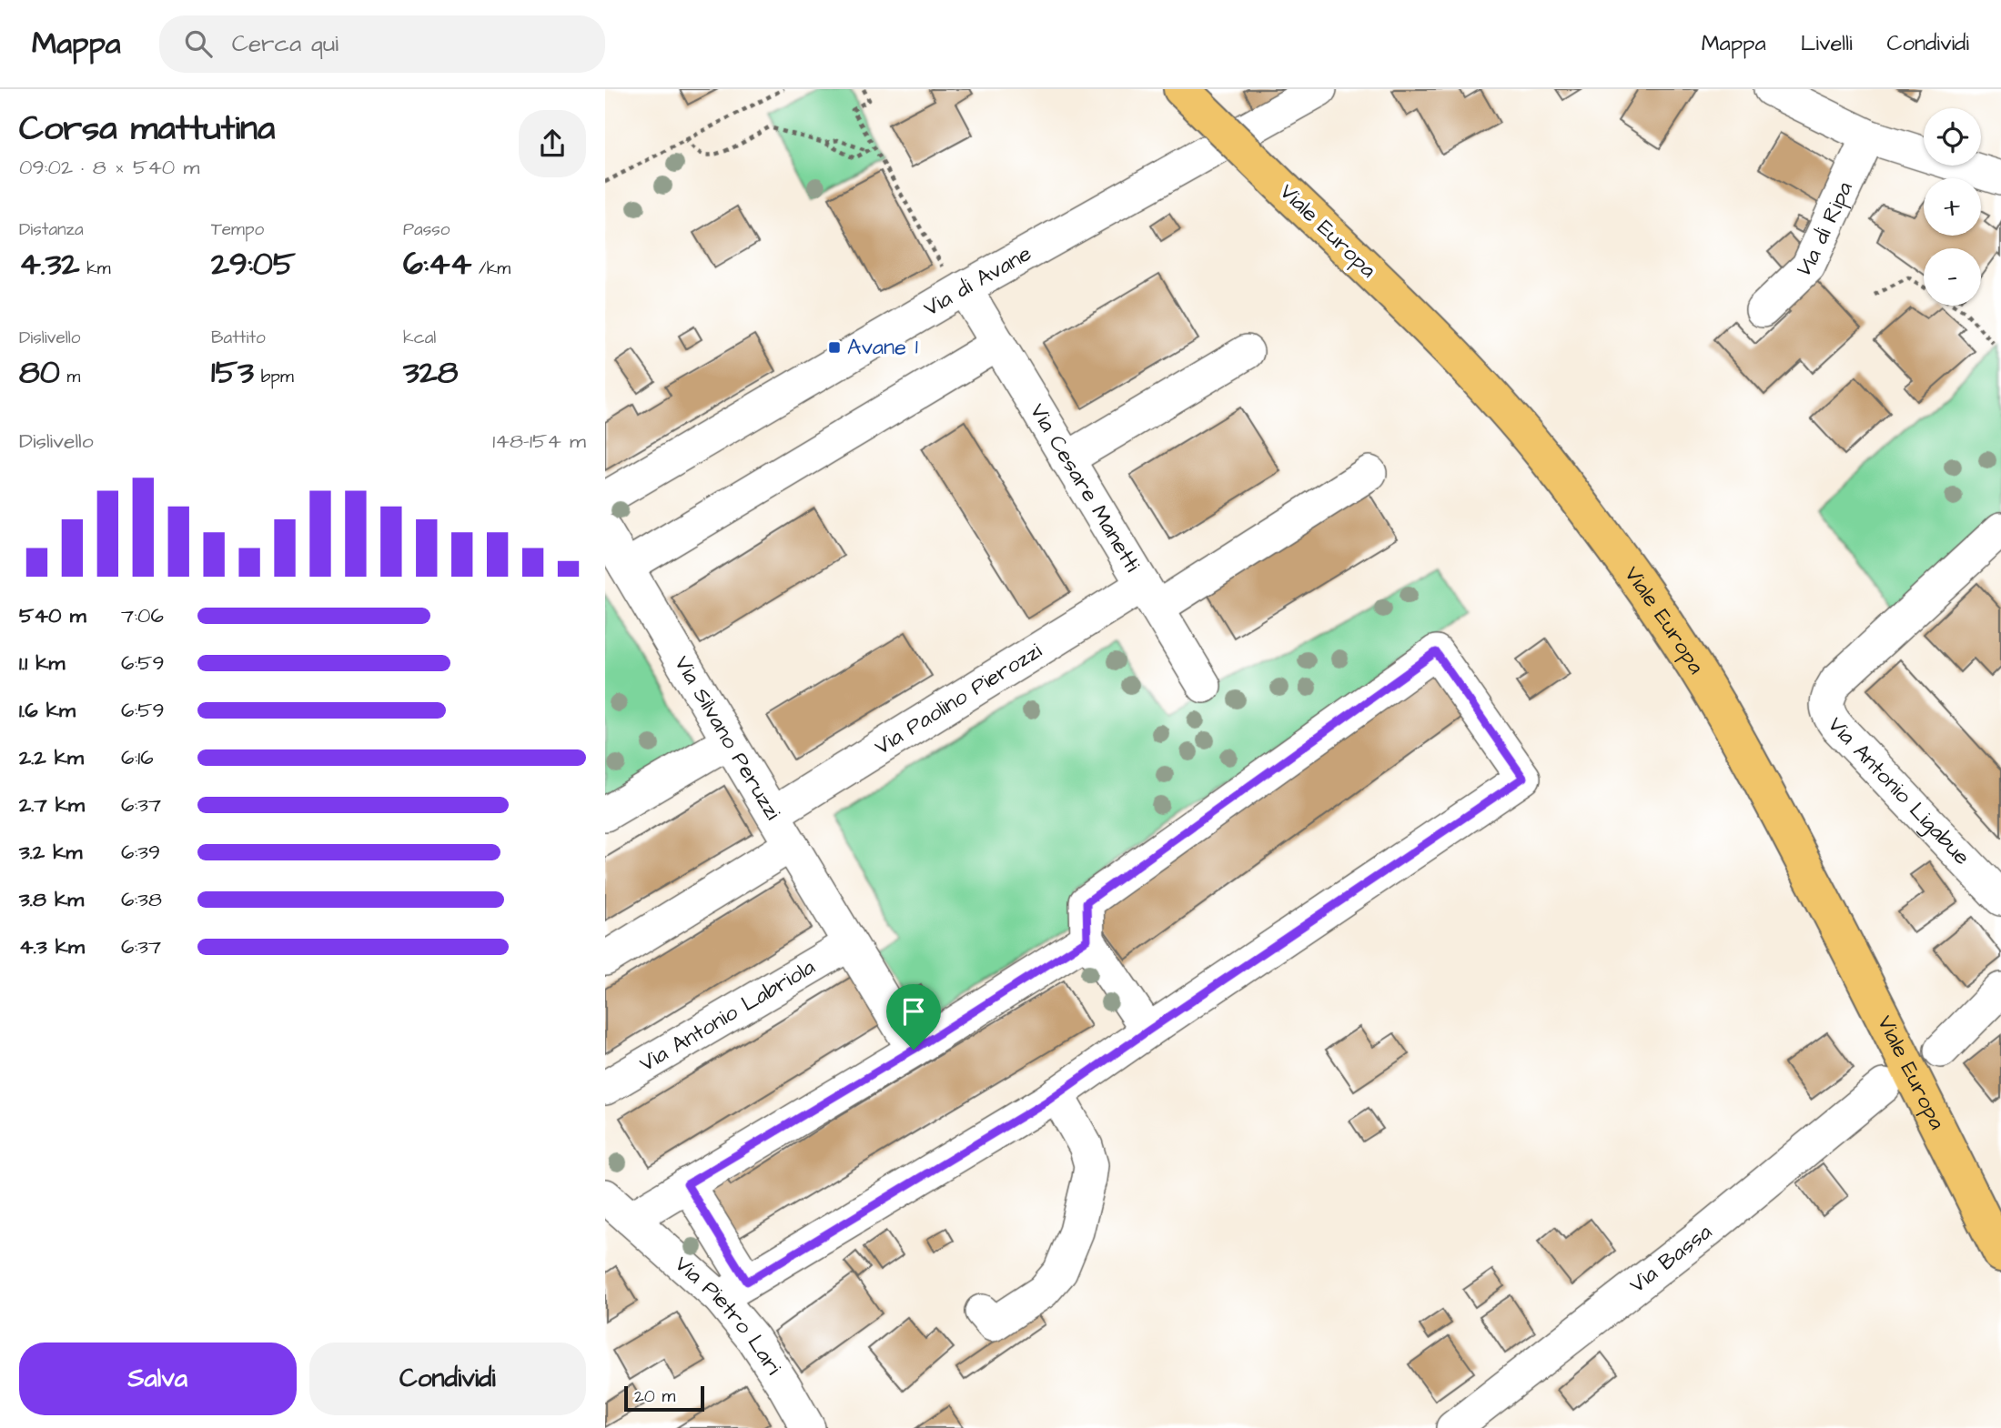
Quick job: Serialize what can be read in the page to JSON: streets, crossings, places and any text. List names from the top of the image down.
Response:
{
  "streets": {
    "main road": ["Viale Europa"],
    "street": [
      "Via di Ripa",
      "Via di Avane",
      "Via Cesare Manetti",
      "Via Paolino Pierozzi",
      "Via Silvano Peruzzi",
      "Via Antonio Ligabue",
      "Via Antonio Labriola",
      "Via Bassa",
      "Via Pietro Lari"
    ]
  },
  "crossings": [
    ["Via di Avane", "Via Cesare Manetti"],
    ["Via Cesare Manetti", "Via Paolino Pierozzi"],
    ["Via Paolino Pierozzi", "Via Silvano Peruzzi"],
    ["Via Silvano Peruzzi", "Via Antonio Labriola"]
  ],
  "places": {
    "transit": ["Avane 1"]
  },
  "scale_bar": "20 m",
  "page": {
    "header": "Mappa",
    "search": "Cerca qui",
    "nav": ["Mappa", "Livelli", "Condividi"],
    "heading": ["Corsa mattutina", "09:02 · 8 × 540 m"],
    "map_buttons": ["+", "−"],
    "stats": [
      ["Distanza", "4.32 km"],
      ["Tempo", "29:05"],
      ["Passo", "6:44 /km"],
      ["Dislivello", "80 m"],
      ["Battito", "153 bpm"],
      ["kcal", "328"]
    ],
    "chart": ["Dislivello", "148–154 m"],
    "list": [
      {
        "name": "540 m",
        "note": "7:06"
      },
      {
        "name": "1.1 km",
        "note": "6:59"
      },
      {
        "name": "1.6 km",
        "note": "6:59"
      },
      {
        "name": "2.2 km",
        "note": "6:16"
      },
      {
        "name": "2.7 km",
        "note": "6:37"
      },
      {
        "name": "3.2 km",
        "note": "6:39"
      },
      {
        "name": "3.8 km",
        "note": "6:38"
      },
      {
        "name": "4.3 km",
        "note": "6:37"
      }
    ],
    "buttons": ["Salva", "Condividi"],
    "scale": "20 m"
  }
}
